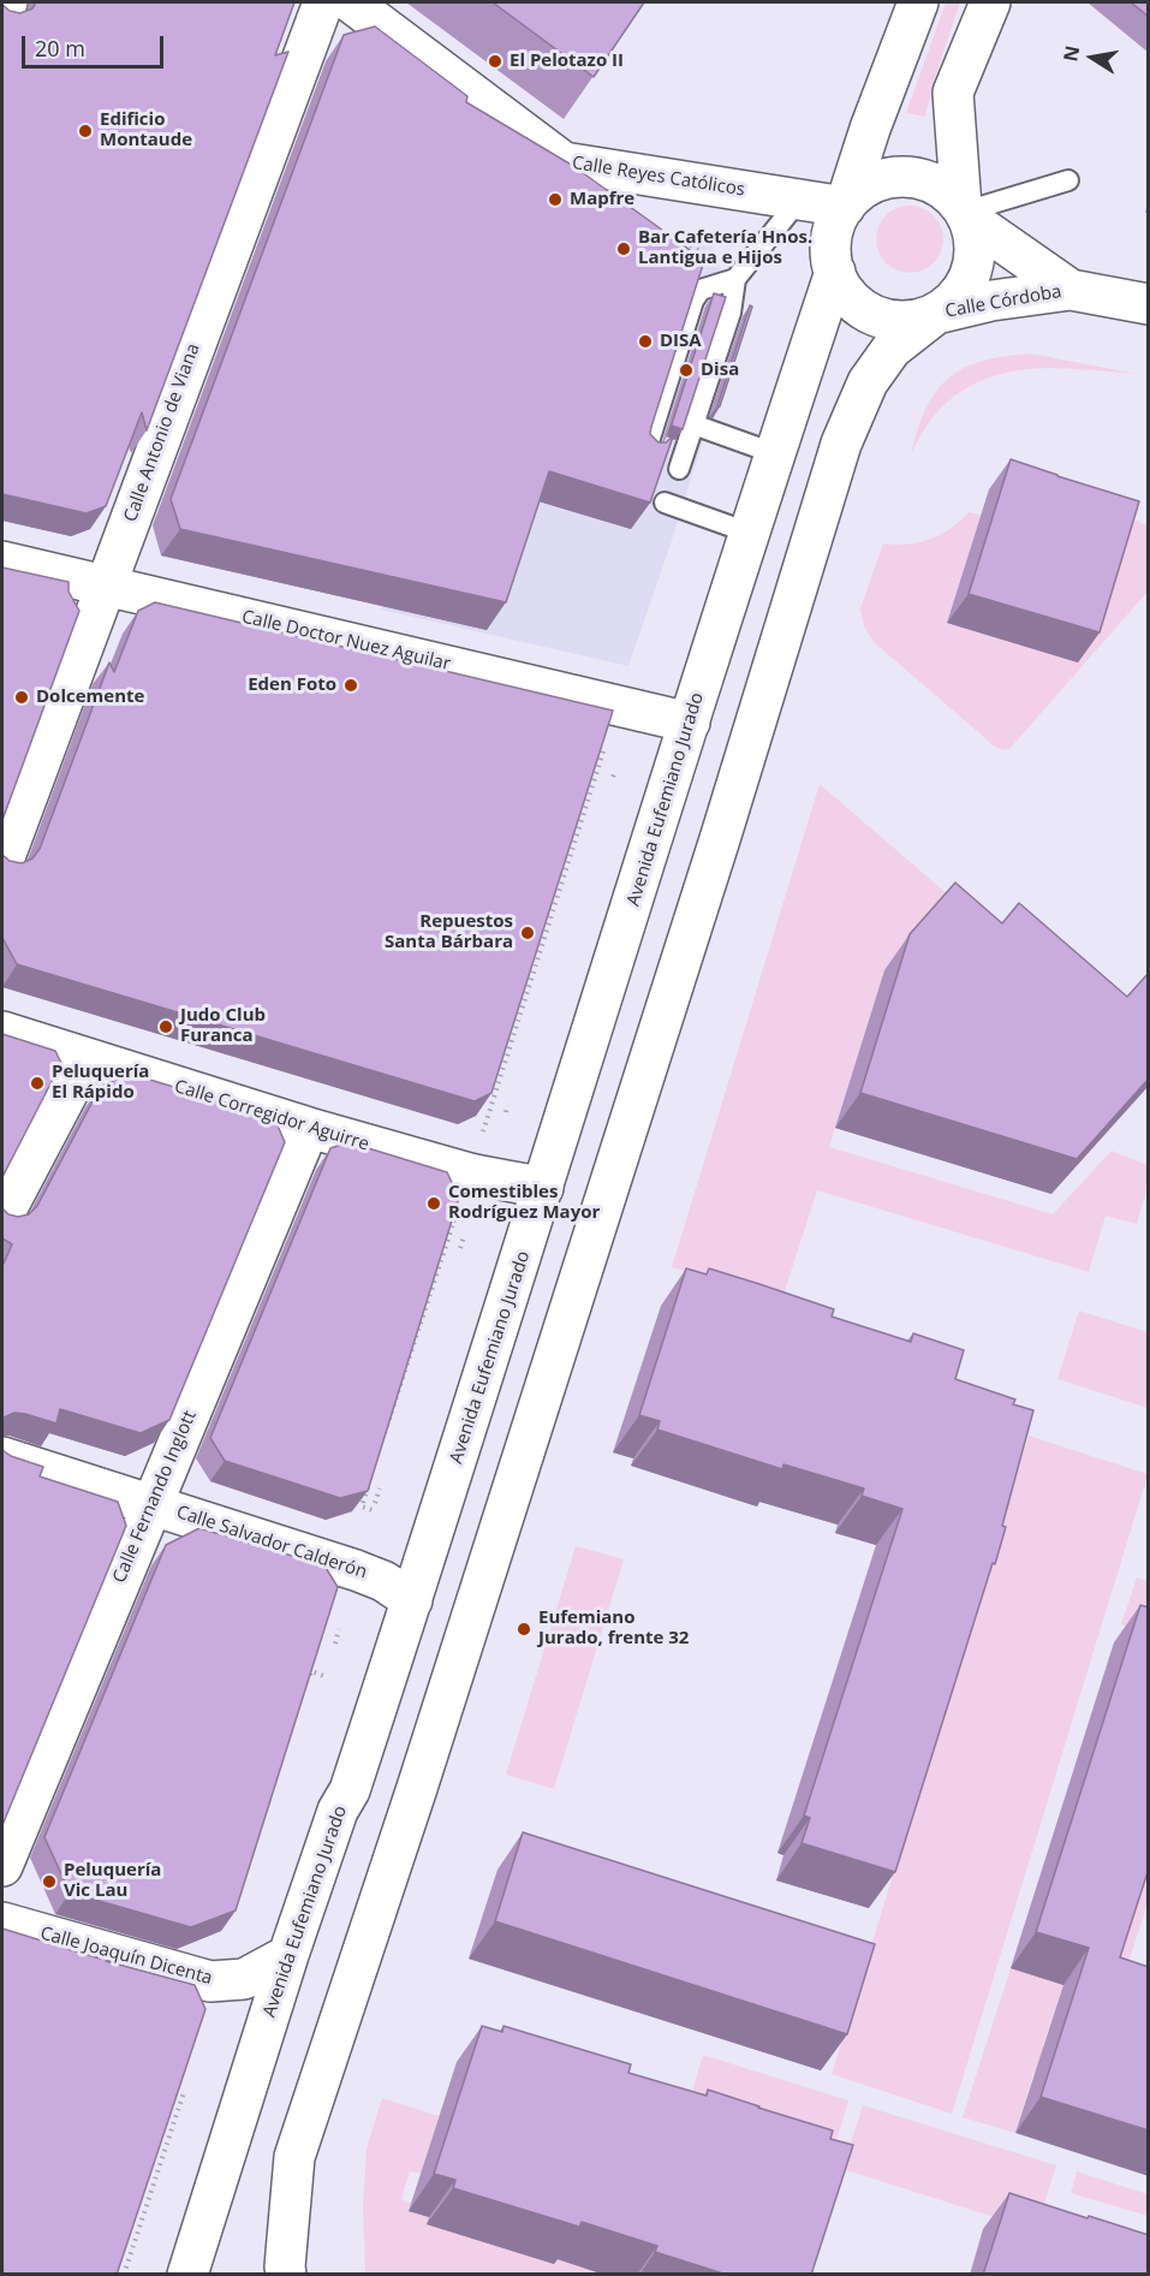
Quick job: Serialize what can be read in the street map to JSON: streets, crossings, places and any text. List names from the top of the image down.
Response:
{
  "streets": {
    "street": [
      "Calle Reyes Católicos",
      "Calle Córdoba",
      "Calle Antonio de Viana",
      "Calle Doctor Nuez Aguilar",
      "Avenida Eufemiano Jurado",
      "Calle Corregidor Aguirre",
      "Calle Fernando Inglott",
      "Calle Salvador Calderón",
      "Calle Joaquín Dicenta"
    ]
  },
  "crossings": [
    ["Calle Reyes Católicos", "Calle Córdoba"],
    ["Calle Reyes Católicos", "Avenida Eufemiano Jurado"],
    ["Calle Córdoba", "Avenida Eufemiano Jurado"],
    ["Calle Antonio de Viana", "Calle Doctor Nuez Aguilar"],
    ["Calle Doctor Nuez Aguilar", "Avenida Eufemiano Jurado"],
    ["Avenida Eufemiano Jurado", "Calle Corregidor Aguirre"],
    ["Avenida Eufemiano Jurado", "Calle Salvador Calderón"],
    ["Avenida Eufemiano Jurado", "Calle Joaquín Dicenta"],
    ["Calle Corregidor Aguirre", "Calle Fernando Inglott"],
    ["Calle Fernando Inglott", "Calle Salvador Calderón"]
  ],
  "places": [
    "El Pelotazo II",
    "Edificio Montaude",
    "Mapfre",
    "Bar Cafetería Hnos. Lantigua e Hijos",
    "DISA",
    "Disa",
    "Eden Foto",
    "Dolcemente",
    "Repuestos Santa Bárbara",
    "Judo Club Furanca",
    "Peluquería El Rápido",
    "Comestibles Rodríguez Mayor",
    "Eufemiano Jurado, frente 32",
    "Peluquería Vic Lau"
  ],
  "scale_bar": "20 m",
  "north": "left"
}
